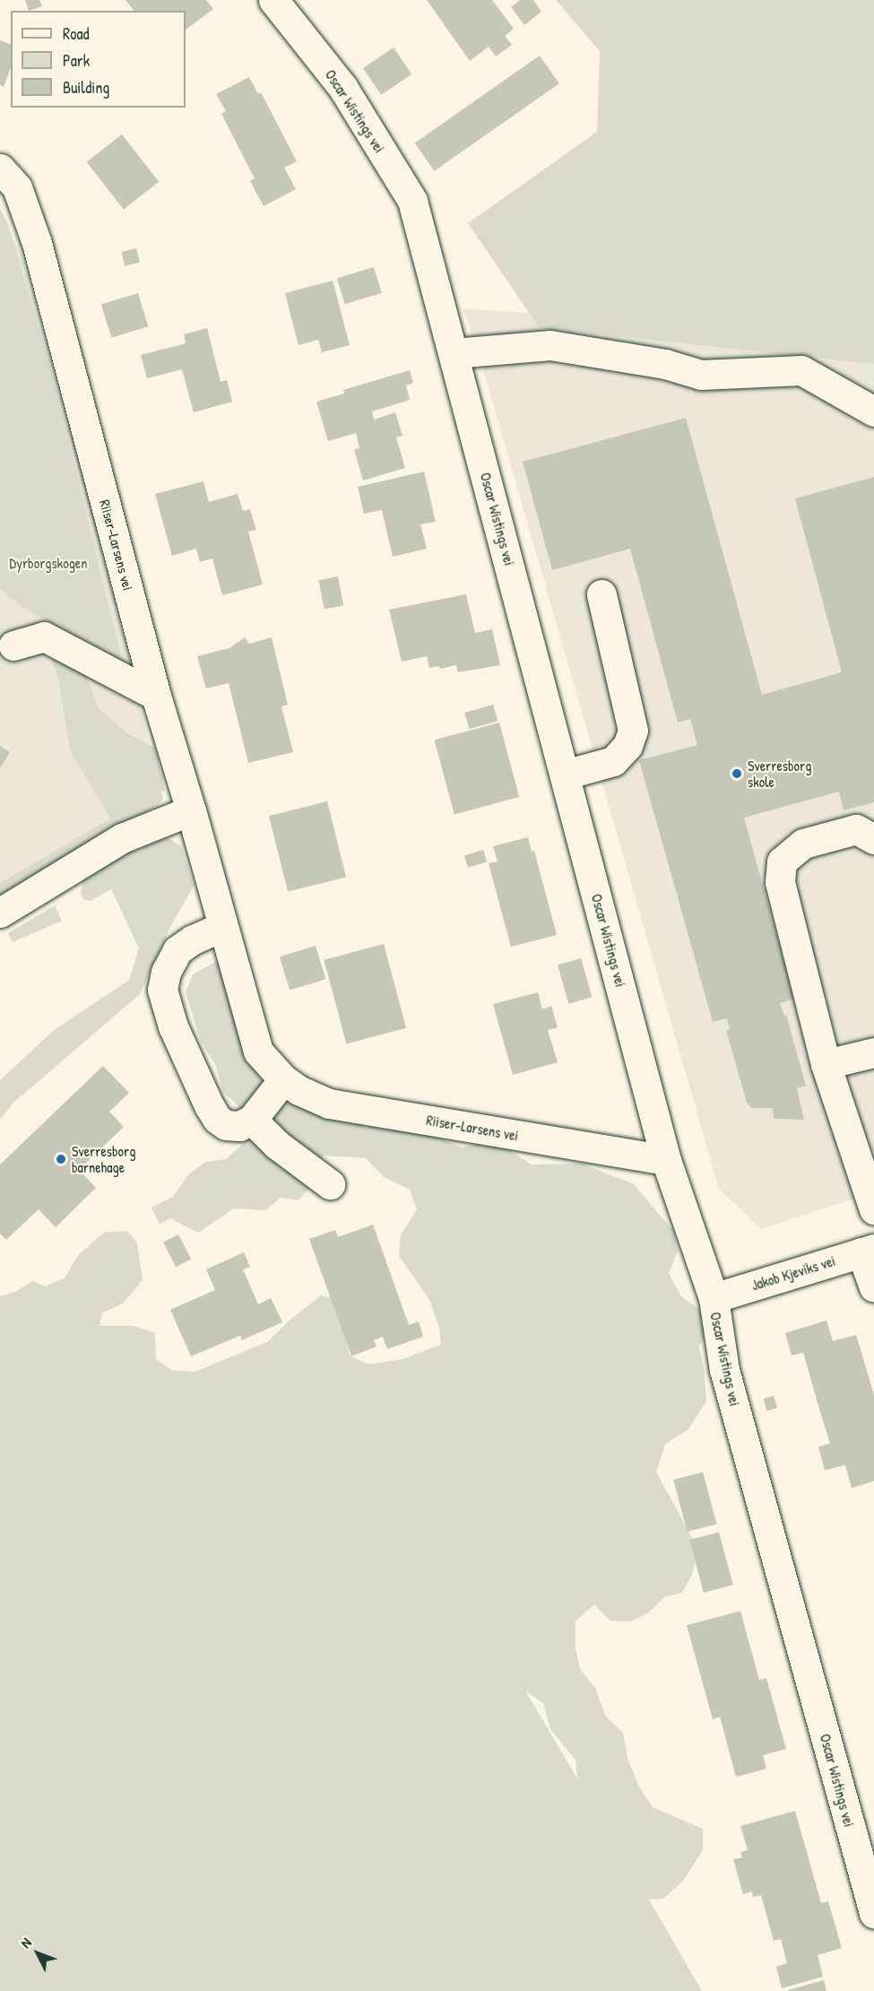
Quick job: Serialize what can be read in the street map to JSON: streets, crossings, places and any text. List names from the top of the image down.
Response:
{
  "streets": {
    "street": ["Oscar Wistings vei", "Riiser-Larsens vei", "Jakob Kjeviks vei"]
  },
  "crossings": [
    ["Oscar Wistings vei", "Riiser-Larsens vei"],
    ["Oscar Wistings vei", "Jakob Kjeviks vei"]
  ],
  "parks": ["Dyrborgskogen"],
  "places": ["Sverresborg skole", "Sverresborg barnehage"],
  "legend": ["Road", "Park", "Building"],
  "north": "top left"
}
